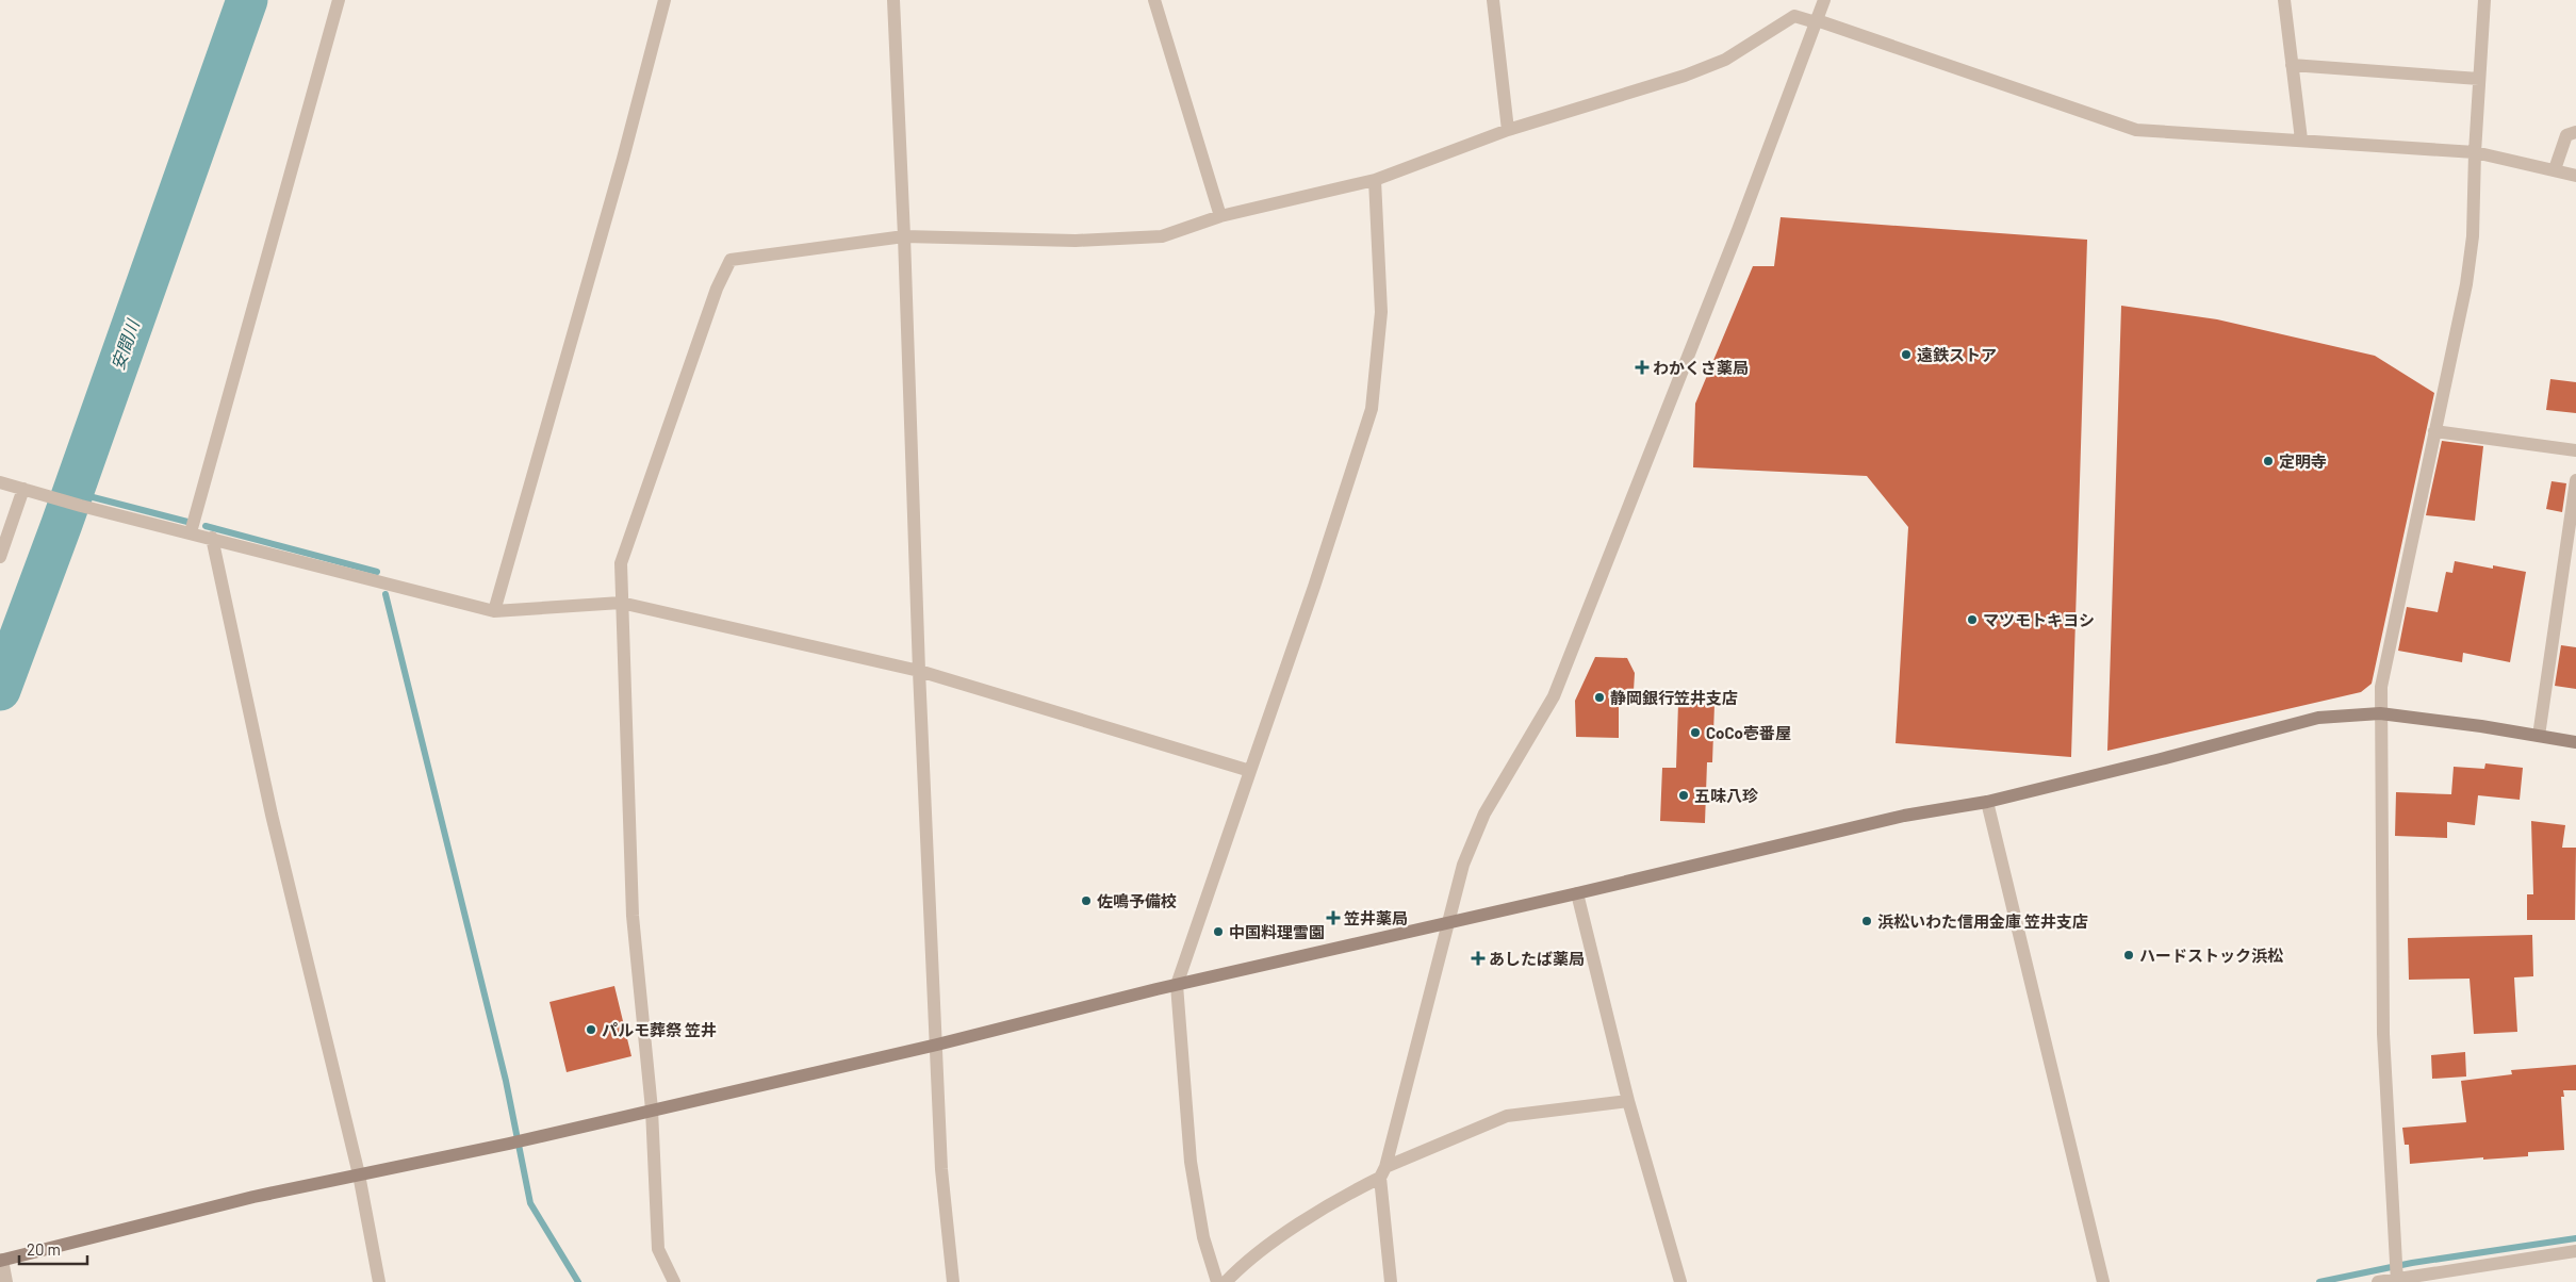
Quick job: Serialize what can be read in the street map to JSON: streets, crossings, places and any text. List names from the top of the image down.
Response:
{
  "water": ["安間川"],
  "places": {
    "other": [
      "遠鉄ストア",
      "定明寺",
      "マツモトキヨシ",
      "静岡銀行笠井支店",
      "CoCo壱番屋",
      "五味八珍",
      "佐鳴予備校",
      "浜松いわた信用金庫 笠井支店",
      "中国料理雪園",
      "ハードストック浜松",
      "パルモ葬祭 笠井"
    ],
    "health": ["わかくさ薬局", "笠井薬局", "あしたば薬局"]
  },
  "scale_bar": "20 m"
}
